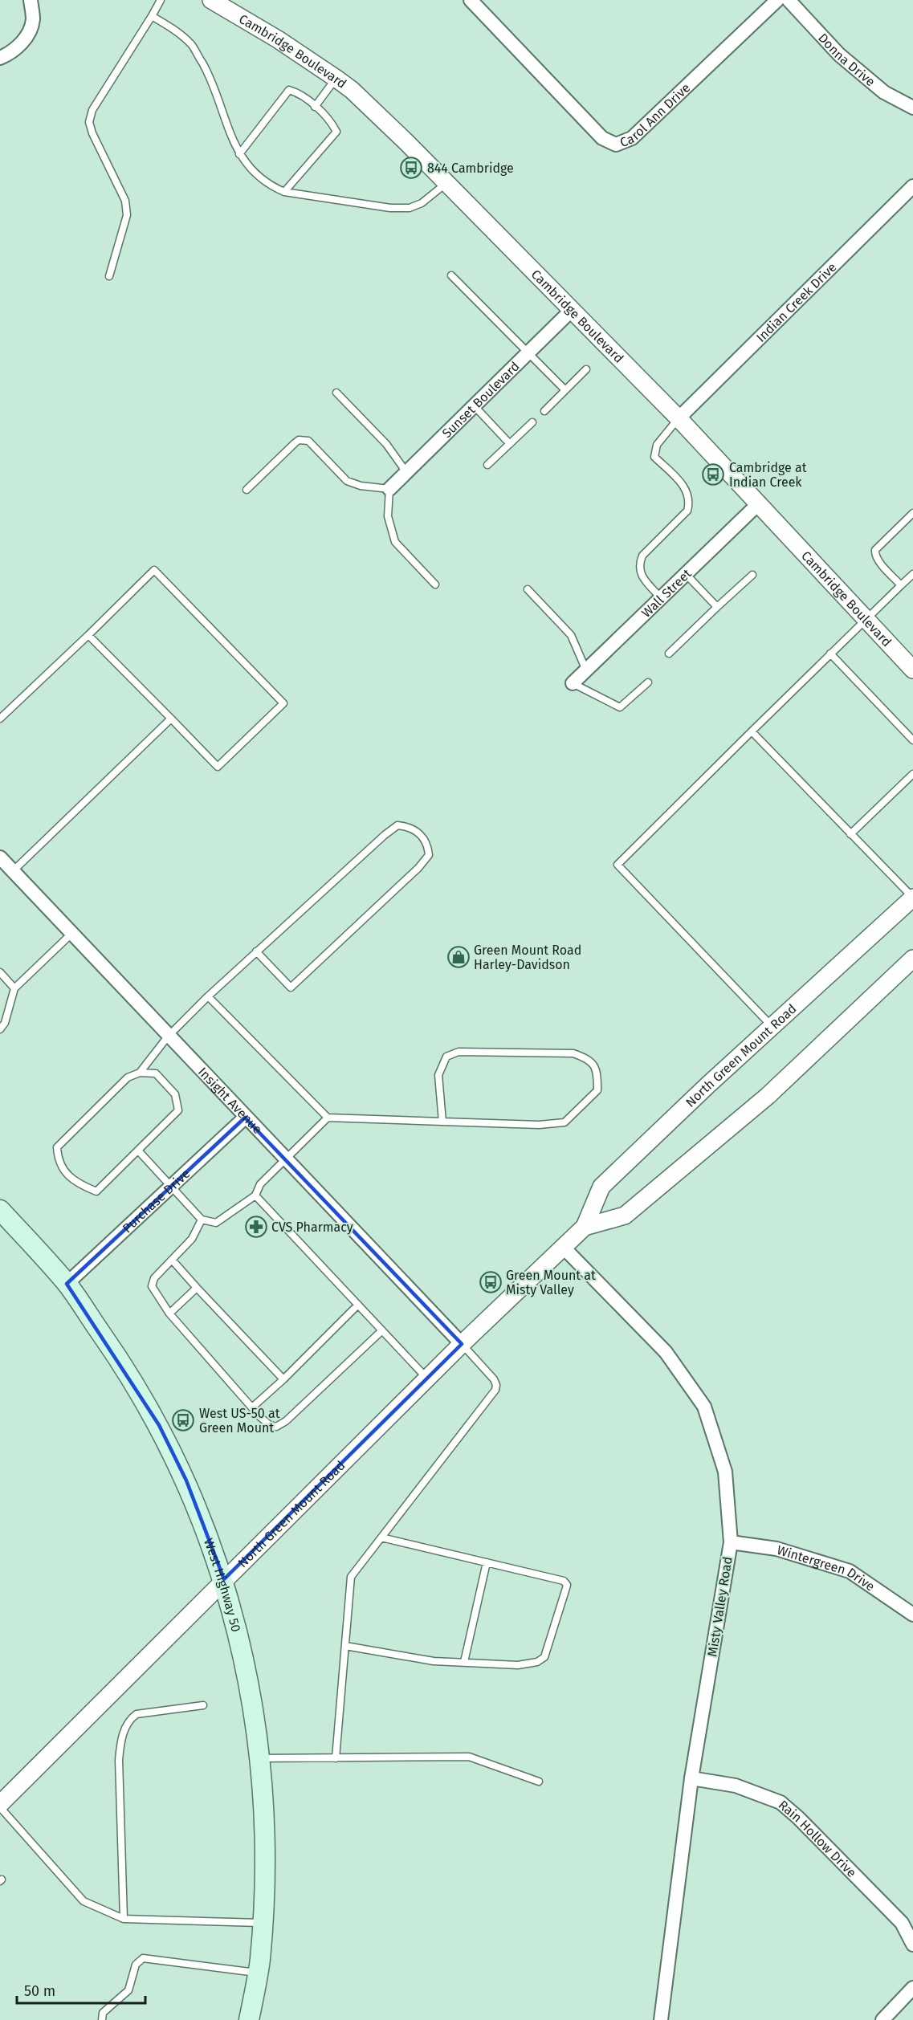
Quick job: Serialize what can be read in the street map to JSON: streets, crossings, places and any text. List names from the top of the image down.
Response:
{
  "streets": {
    "main road": ["West Highway 50"],
    "street": [
      "Cambridge Boulevard",
      "Donna Drive",
      "Carol Ann Drive",
      "Indian Creek Drive",
      "Sunset Boulevard",
      "Wall Street",
      "North Green Mount Road",
      "Insight Avenue",
      "Purchase Drive",
      "Wintergreen Drive",
      "Misty Valley Road",
      "Rain Hollow Drive"
    ]
  },
  "crossings": [
    ["Cambridge Boulevard", "Indian Creek Drive"],
    ["Cambridge Boulevard", "Sunset Boulevard"],
    ["Cambridge Boulevard", "Wall Street"],
    ["North Green Mount Road", "Insight Avenue"],
    ["North Green Mount Road", "West Highway 50"],
    ["North Green Mount Road", "Misty Valley Road"],
    ["Insight Avenue", "Purchase Drive"],
    ["Purchase Drive", "West Highway 50"],
    ["Wintergreen Drive", "Misty Valley Road"],
    ["Misty Valley Road", "Rain Hollow Drive"]
  ],
  "places": {
    "bus stop": [
      "844 Cambridge",
      "Cambridge at Indian Creek",
      "Green Mount at Misty Valley",
      "West US-50 at Green Mount"
    ],
    "shop": ["Green Mount Road Harley-Davidson"],
    "pharmacy": ["CVS Pharmacy"]
  },
  "scale_bar": "50 m"
}
